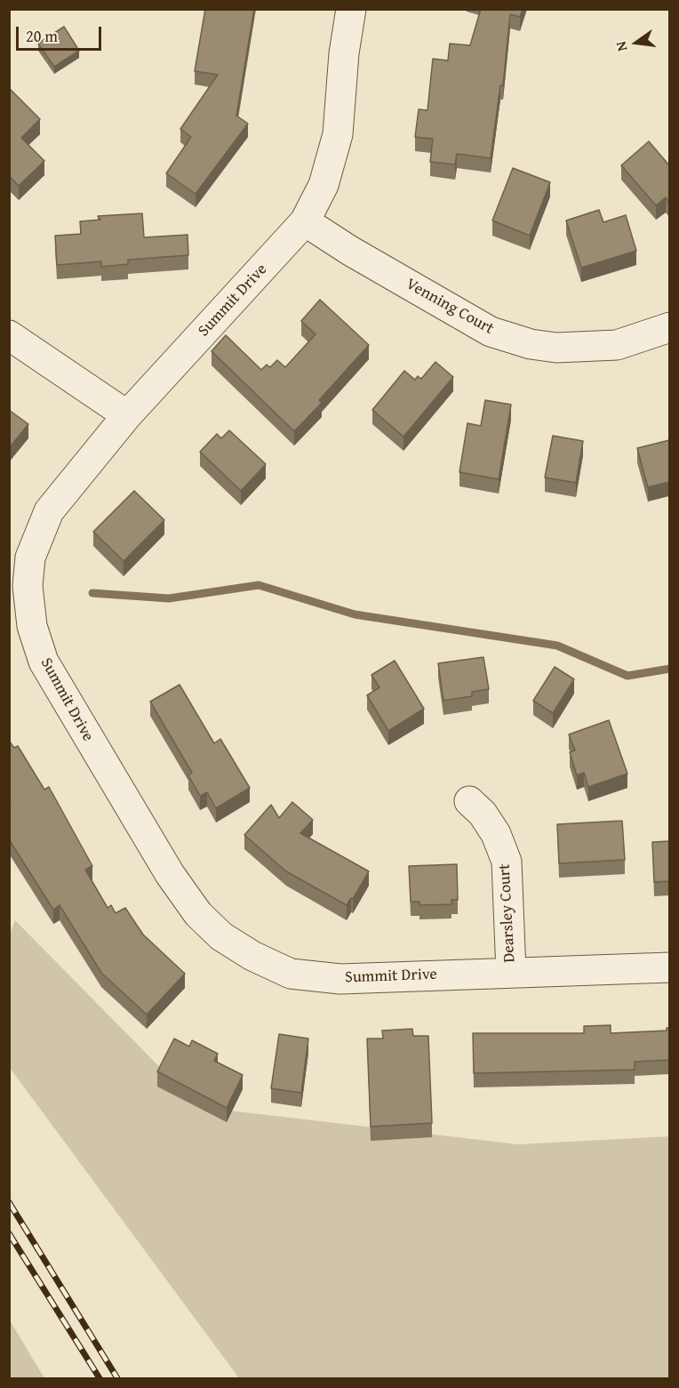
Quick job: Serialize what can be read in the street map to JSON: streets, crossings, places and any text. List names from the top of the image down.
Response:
{
  "streets": {
    "street": ["Summit Drive", "Venning Court", "Dearsley Court"]
  },
  "crossings": [
    ["Summit Drive", "Venning Court"],
    ["Summit Drive", "Dearsley Court"]
  ],
  "scale_bar": "20 m",
  "north": "left"
}
